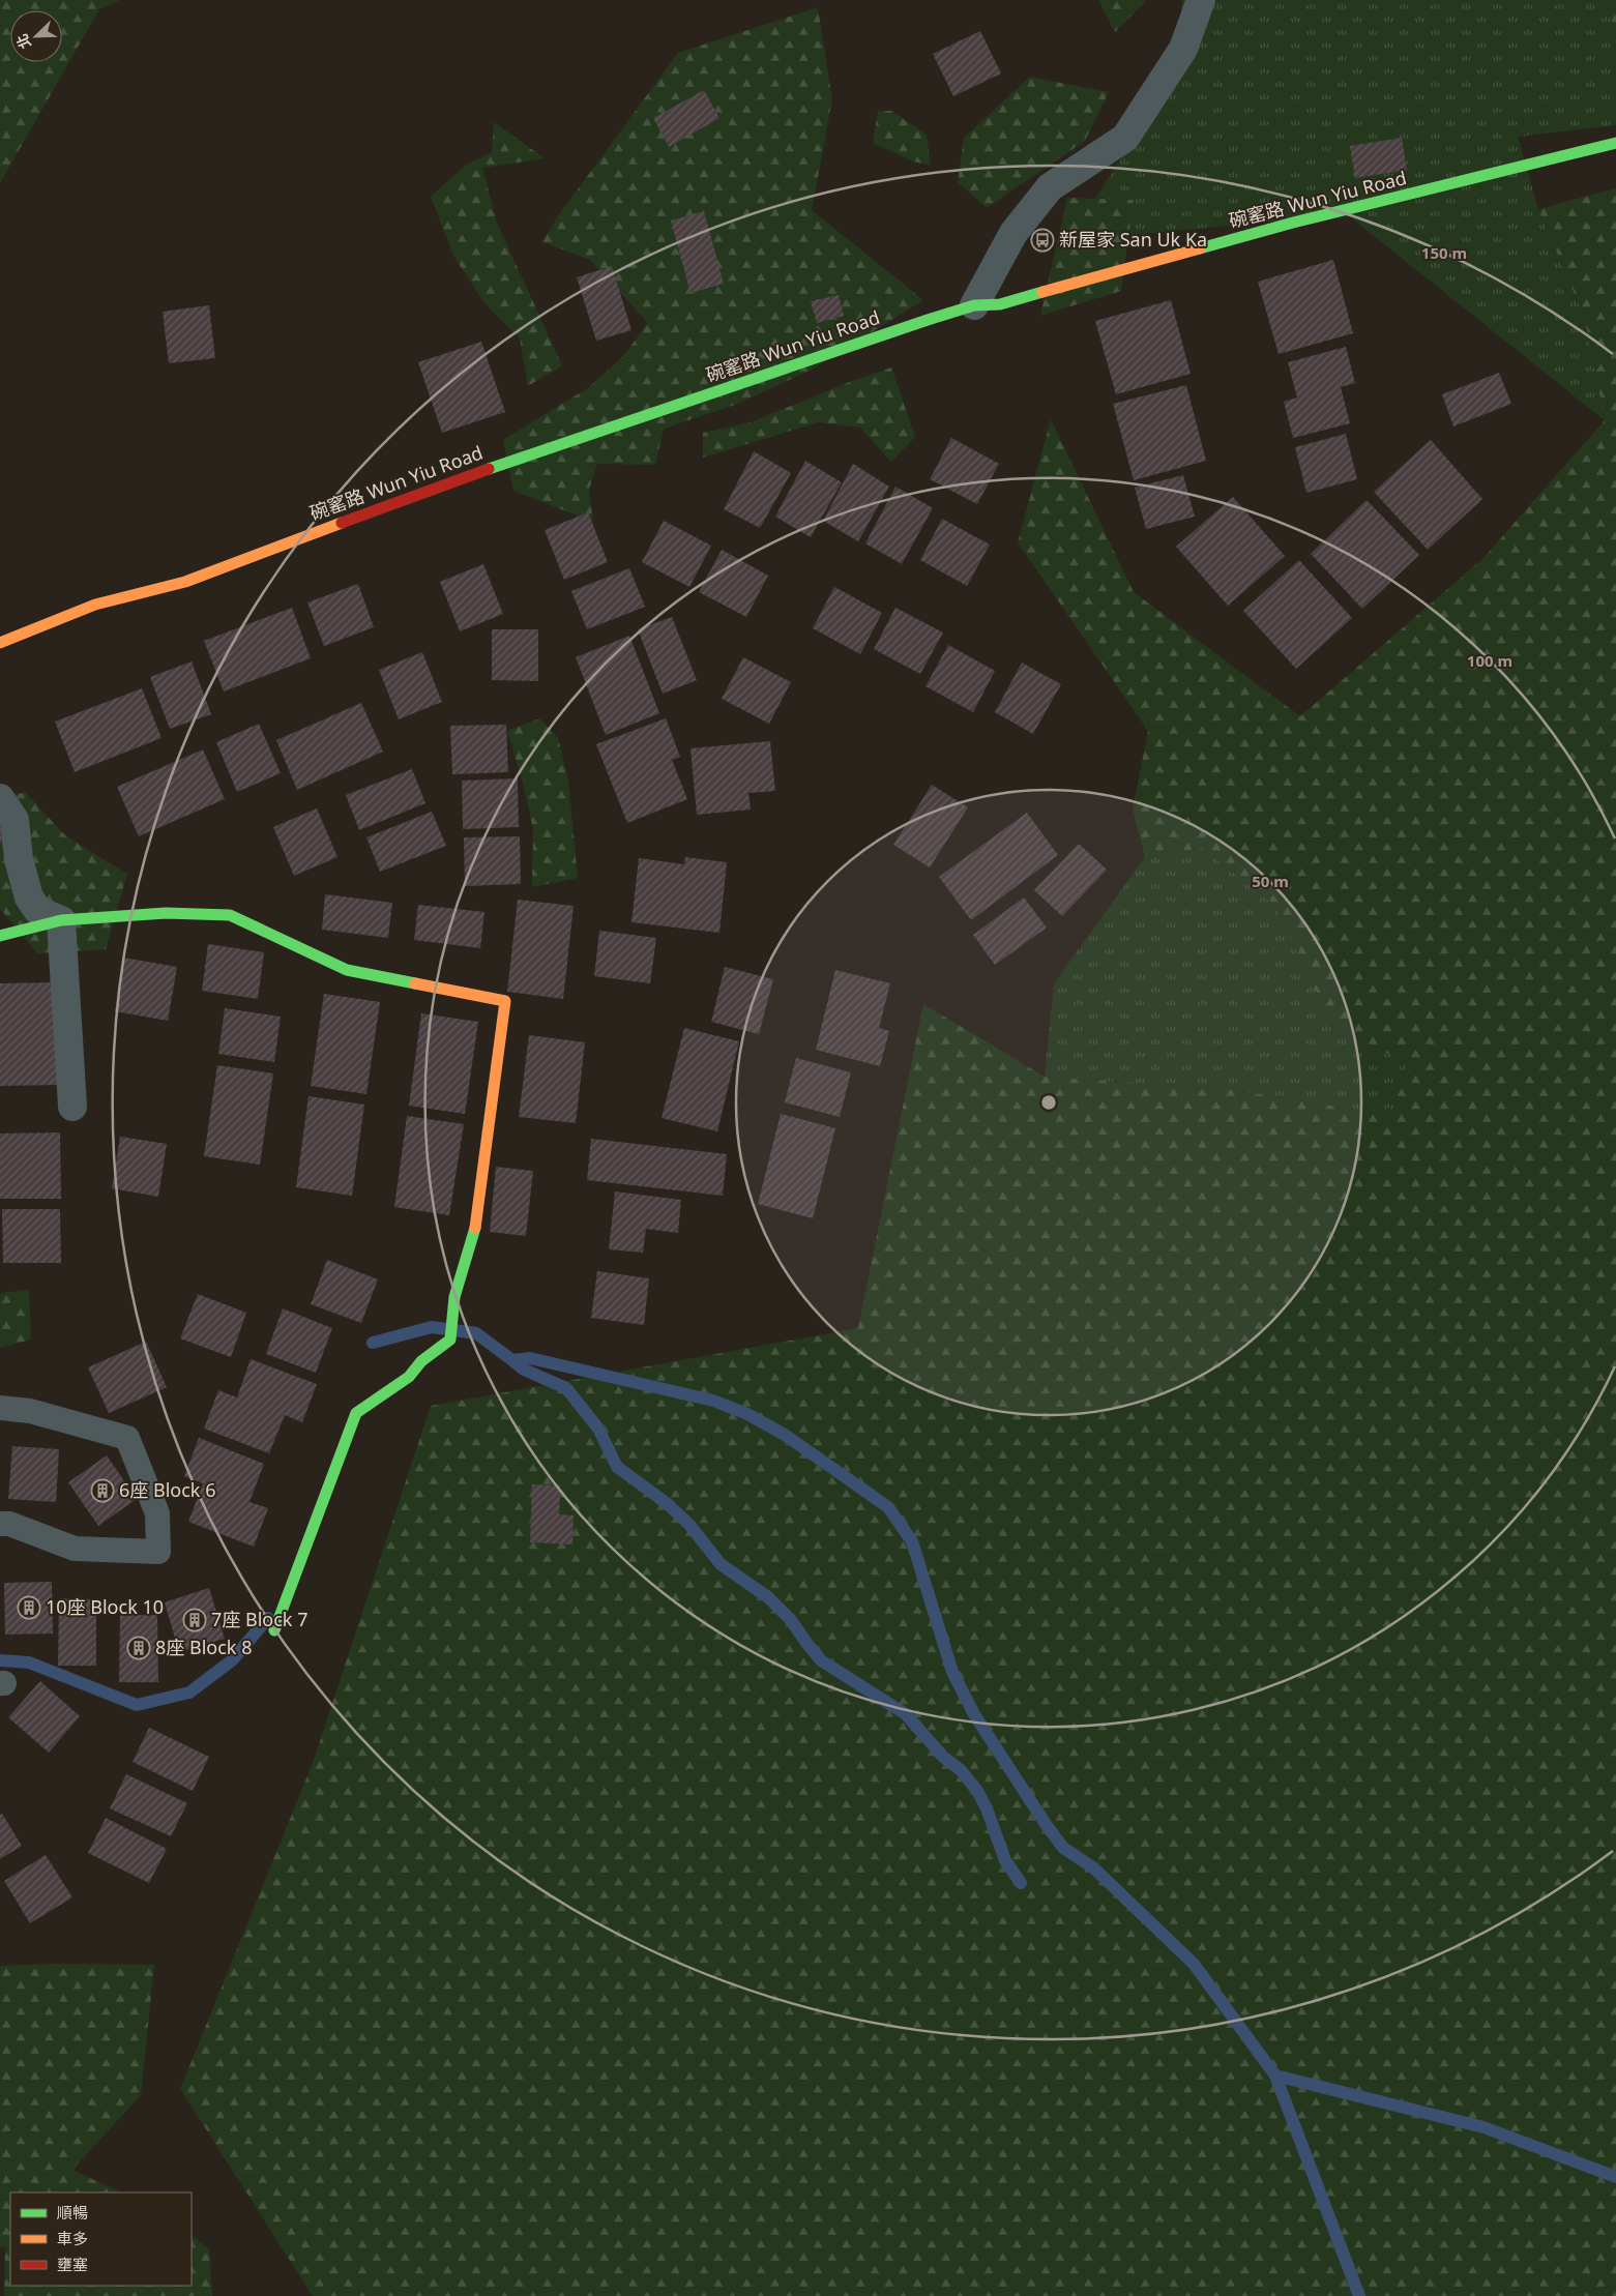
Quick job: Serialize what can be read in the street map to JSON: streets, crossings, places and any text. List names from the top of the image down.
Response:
{
  "streets": {
    "street": ["碗窰路 Wun Yiu Road"]
  },
  "places": {
    "bus stop": ["新屋家 San Uk Ka"],
    "building": [
      "6座 Block 6",
      "10座 Block 10",
      "7座 Block 7",
      "8座 Block 8"
    ]
  },
  "legend": ["順暢", "車多", "壅塞"],
  "north": "bottom left",
  "rings": ["150 m", "100 m", "50 m"]
}
